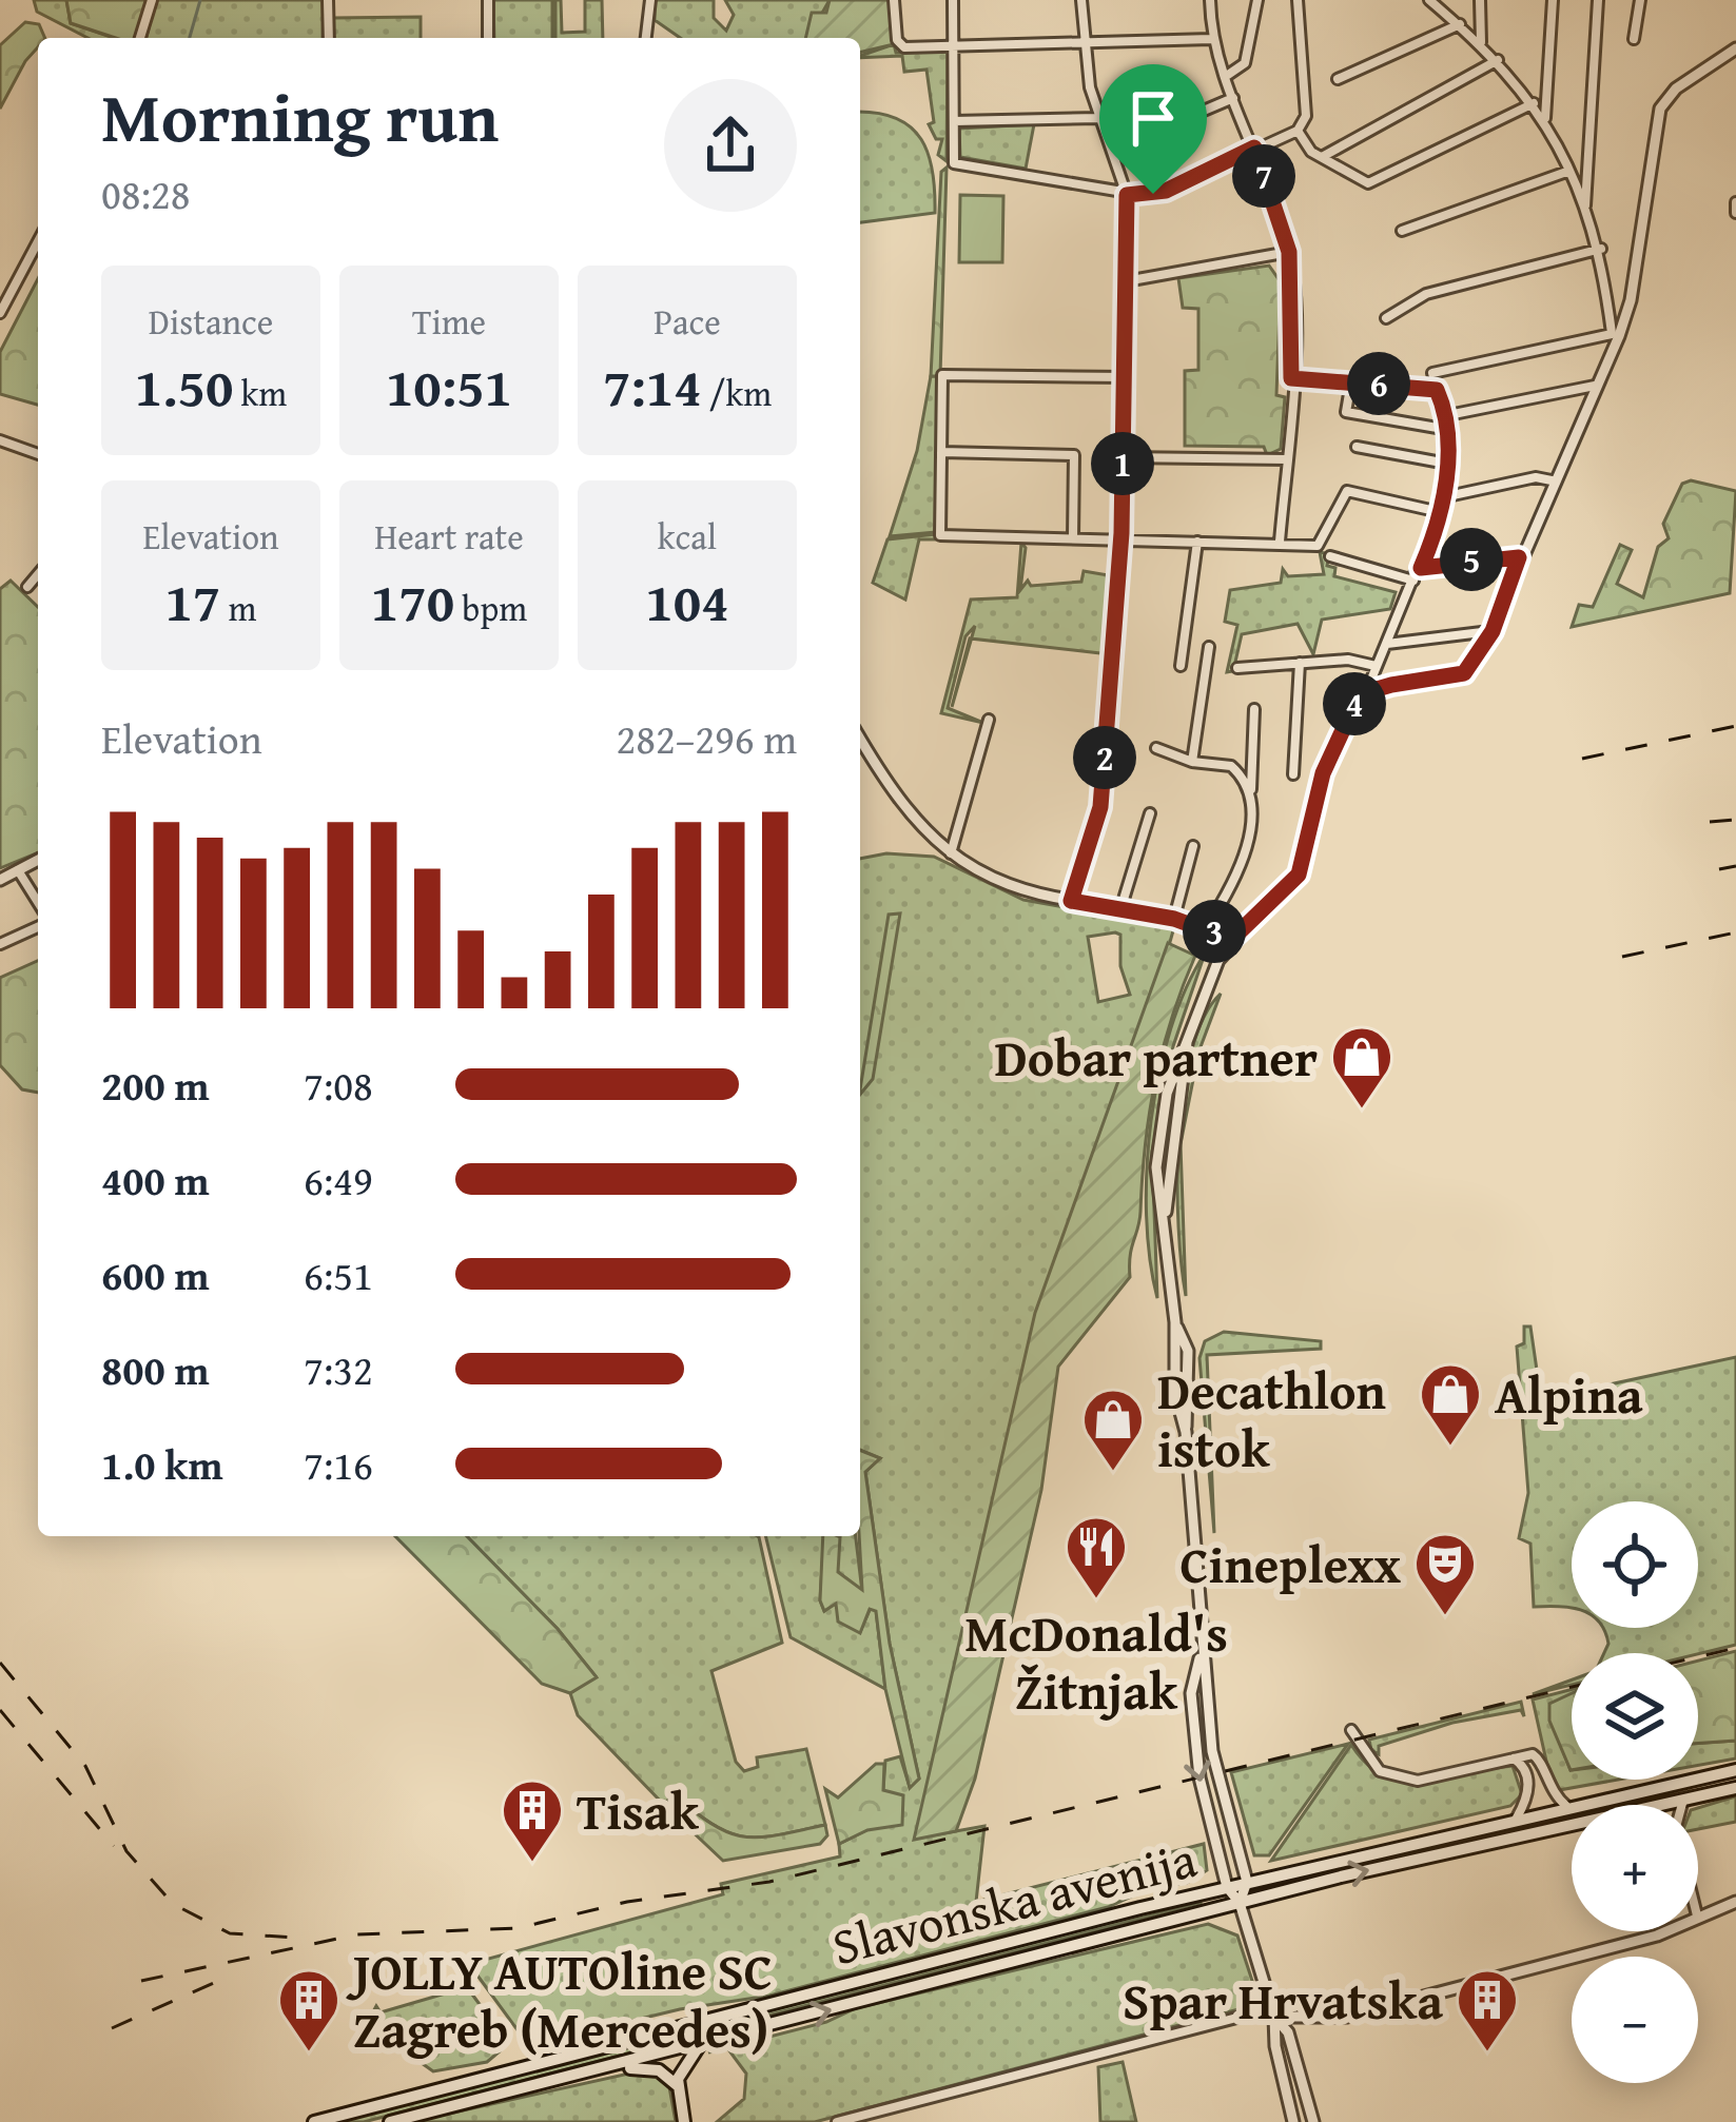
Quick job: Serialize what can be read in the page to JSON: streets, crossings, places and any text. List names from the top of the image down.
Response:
{
  "streets": {
    "main road": ["Slavonska avenija"]
  },
  "places": {
    "shop": ["Dobar partner", "Alpina", "Decathlon istok"],
    "restaurant": ["McDonald's Žitnjak"],
    "theatre": ["Cineplexx"],
    "building": ["Tisak", "JOLLY AUTOline SC Zagreb (Mercedes)", "Spar Hrvatska"]
  },
  "page": {
    "heading": ["Morning run", "08:28"],
    "pins": [
      "7",
      "6",
      "1",
      "5",
      "4",
      "2",
      "3"
    ],
    "stats": [
      ["Distance", "1.50 km"],
      ["Time", "10:51"],
      ["Pace", "7:14 /km"],
      ["Elevation", "17 m"],
      ["Heart rate", "170 bpm"],
      ["kcal", "104"]
    ],
    "chart": ["Elevation", "282–296 m"],
    "list": [
      {
        "name": "200 m",
        "note": "7:08"
      },
      {
        "name": "400 m",
        "note": "6:49"
      },
      {
        "name": "600 m",
        "note": "6:51"
      },
      {
        "name": "800 m",
        "note": "7:32"
      },
      {
        "name": "1.0 km",
        "note": "7:16"
      }
    ],
    "map_buttons": ["+", "−"]
  }
}
